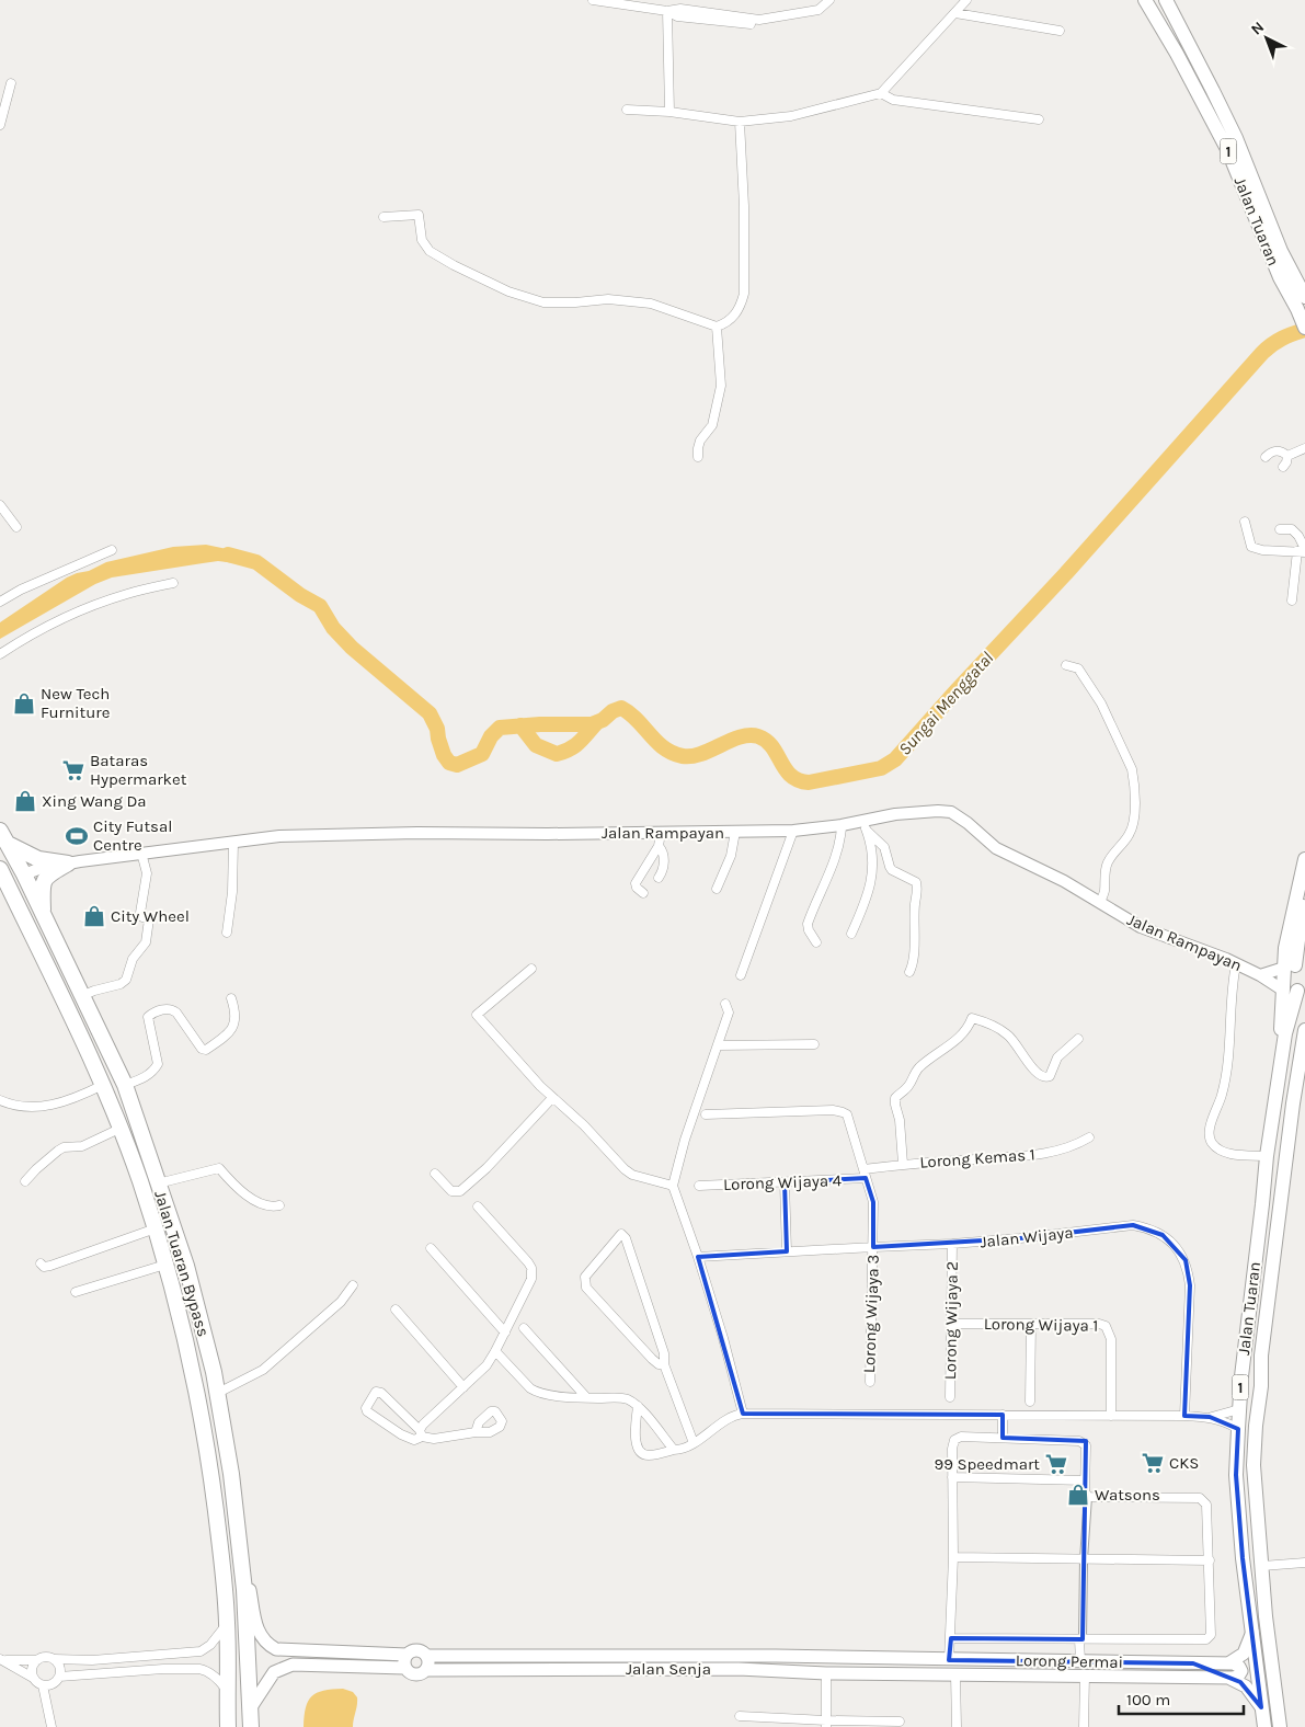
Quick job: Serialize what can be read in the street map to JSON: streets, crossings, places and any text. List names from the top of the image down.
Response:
{
  "streets": {
    "highway": ["Jalan Tuaran Bypass"],
    "main road": [
      "1",
      "Jalan Tuaran",
      "Lorong Permai",
      "Jalan Senja"
    ],
    "street": [
      "Jalan Rampayan",
      "Lorong Kemas 1",
      "Lorong Wijaya 4",
      "Jalan Wijaya",
      "Lorong Wijaya 3",
      "Lorong Wijaya 2",
      "Lorong Wijaya 1"
    ]
  },
  "crossings": [
    ["1", "Jalan Tuaran"],
    ["1", "Jalan Rampayan"],
    ["Jalan Rampayan", "Jalan Tuaran Bypass"],
    ["Lorong Kemas 1", "Lorong Wijaya 3"],
    ["Lorong Wijaya 4", "Lorong Wijaya 3"],
    ["Jalan Wijaya", "Lorong Wijaya 3"],
    ["Jalan Wijaya", "Lorong Wijaya 2"],
    ["Jalan Tuaran Bypass", "Jalan Senja"],
    ["Lorong Wijaya 2", "Lorong Wijaya 1"],
    ["Lorong Permai", "Jalan Senja"]
  ],
  "water": ["Sungai Menggatal"],
  "places": {
    "shop": [
      "New Tech Furniture",
      "Xing Wang Da",
      "City Wheel",
      "Watsons"
    ],
    "supermarket": ["Bataras Hypermarket", "CKS", "99 Speedmart"],
    "sports": ["City Futsal Centre"]
  },
  "scale_bar": "100 m",
  "north": "top left"
}
